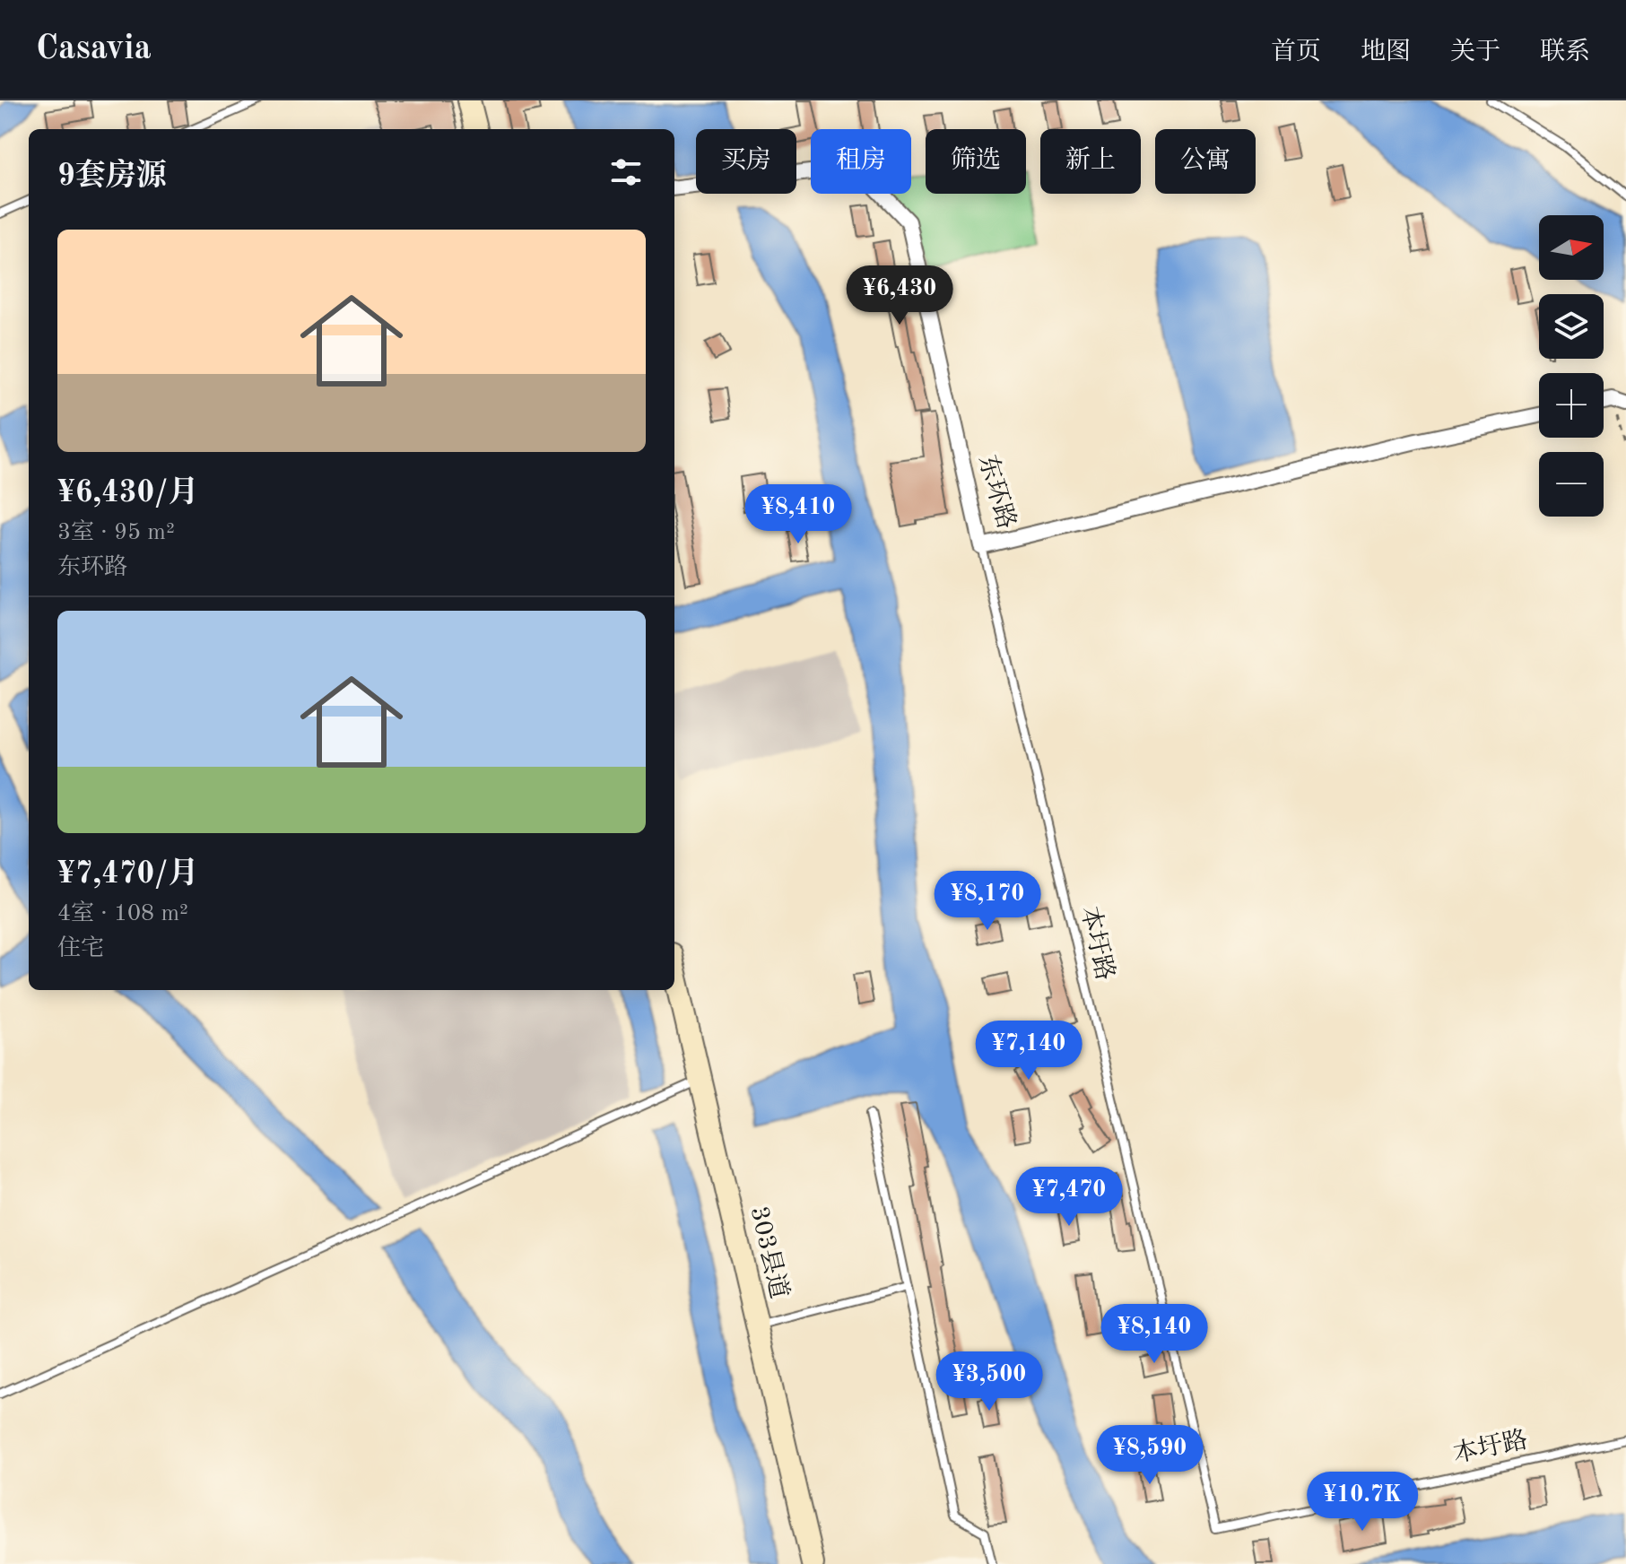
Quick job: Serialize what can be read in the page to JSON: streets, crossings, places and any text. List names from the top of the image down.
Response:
{
  "streets": {
    "main road": ["303县道"],
    "street": ["东环路"],
    "lane": ["本圩路"]
  },
  "crossings": [
    ["东环路", "本圩路"]
  ],
  "north": "right",
  "page": {
    "header": "Casavia",
    "nav": [
      "首页",
      "地图",
      "关于",
      "联系"
    ],
    "chip": [
      "买房",
      "租房",
      "筛选",
      "新上",
      "公寓"
    ],
    "heading": "9套房源",
    "map_buttons": ["+", "−"],
    "list": [
      {
        "name": "¥6,430/月",
        "note": "3室 · 95 m² · 东环路"
      },
      {
        "name": "¥7,470/月",
        "note": "4室 · 108 m² · 住宅"
      }
    ],
    "price": [
      "¥6,430",
      "¥8,410",
      "¥8,170",
      "¥7,140",
      "¥7,470",
      "¥8,140",
      "¥3,500",
      "¥8,590",
      "¥10.7K"
    ]
  }
}
